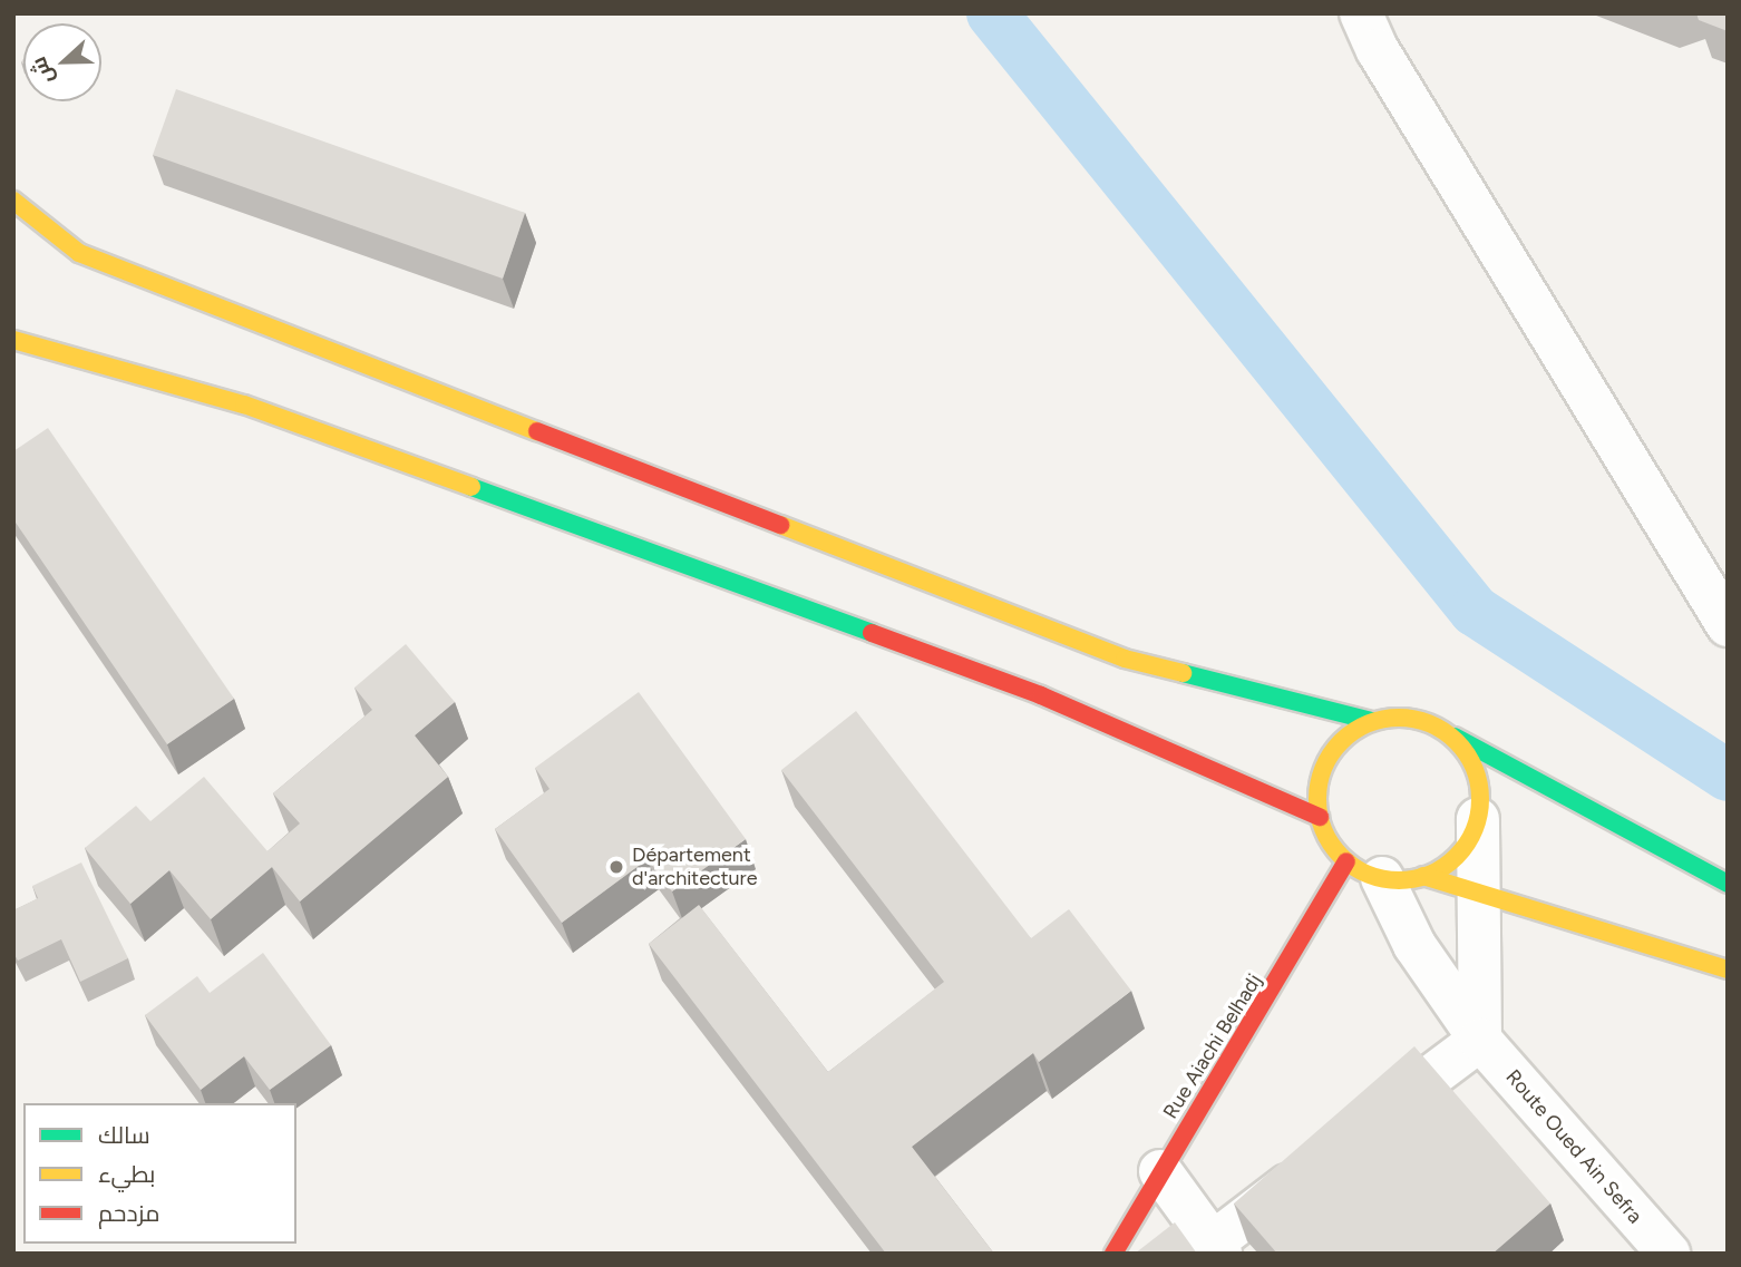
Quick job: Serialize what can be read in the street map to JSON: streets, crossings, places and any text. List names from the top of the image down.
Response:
{
  "streets": {
    "main road": ["Rue Aiachi Belhadj"],
    "street": ["Route Oued Ain Sefra"]
  },
  "crossings": [
    ["Rue Aiachi Belhadj", "Route Oued Ain Sefra"]
  ],
  "places": ["Département d'architecture"],
  "legend": ["سالك", "بطيء", "مزدحم"],
  "north": "left"
}
